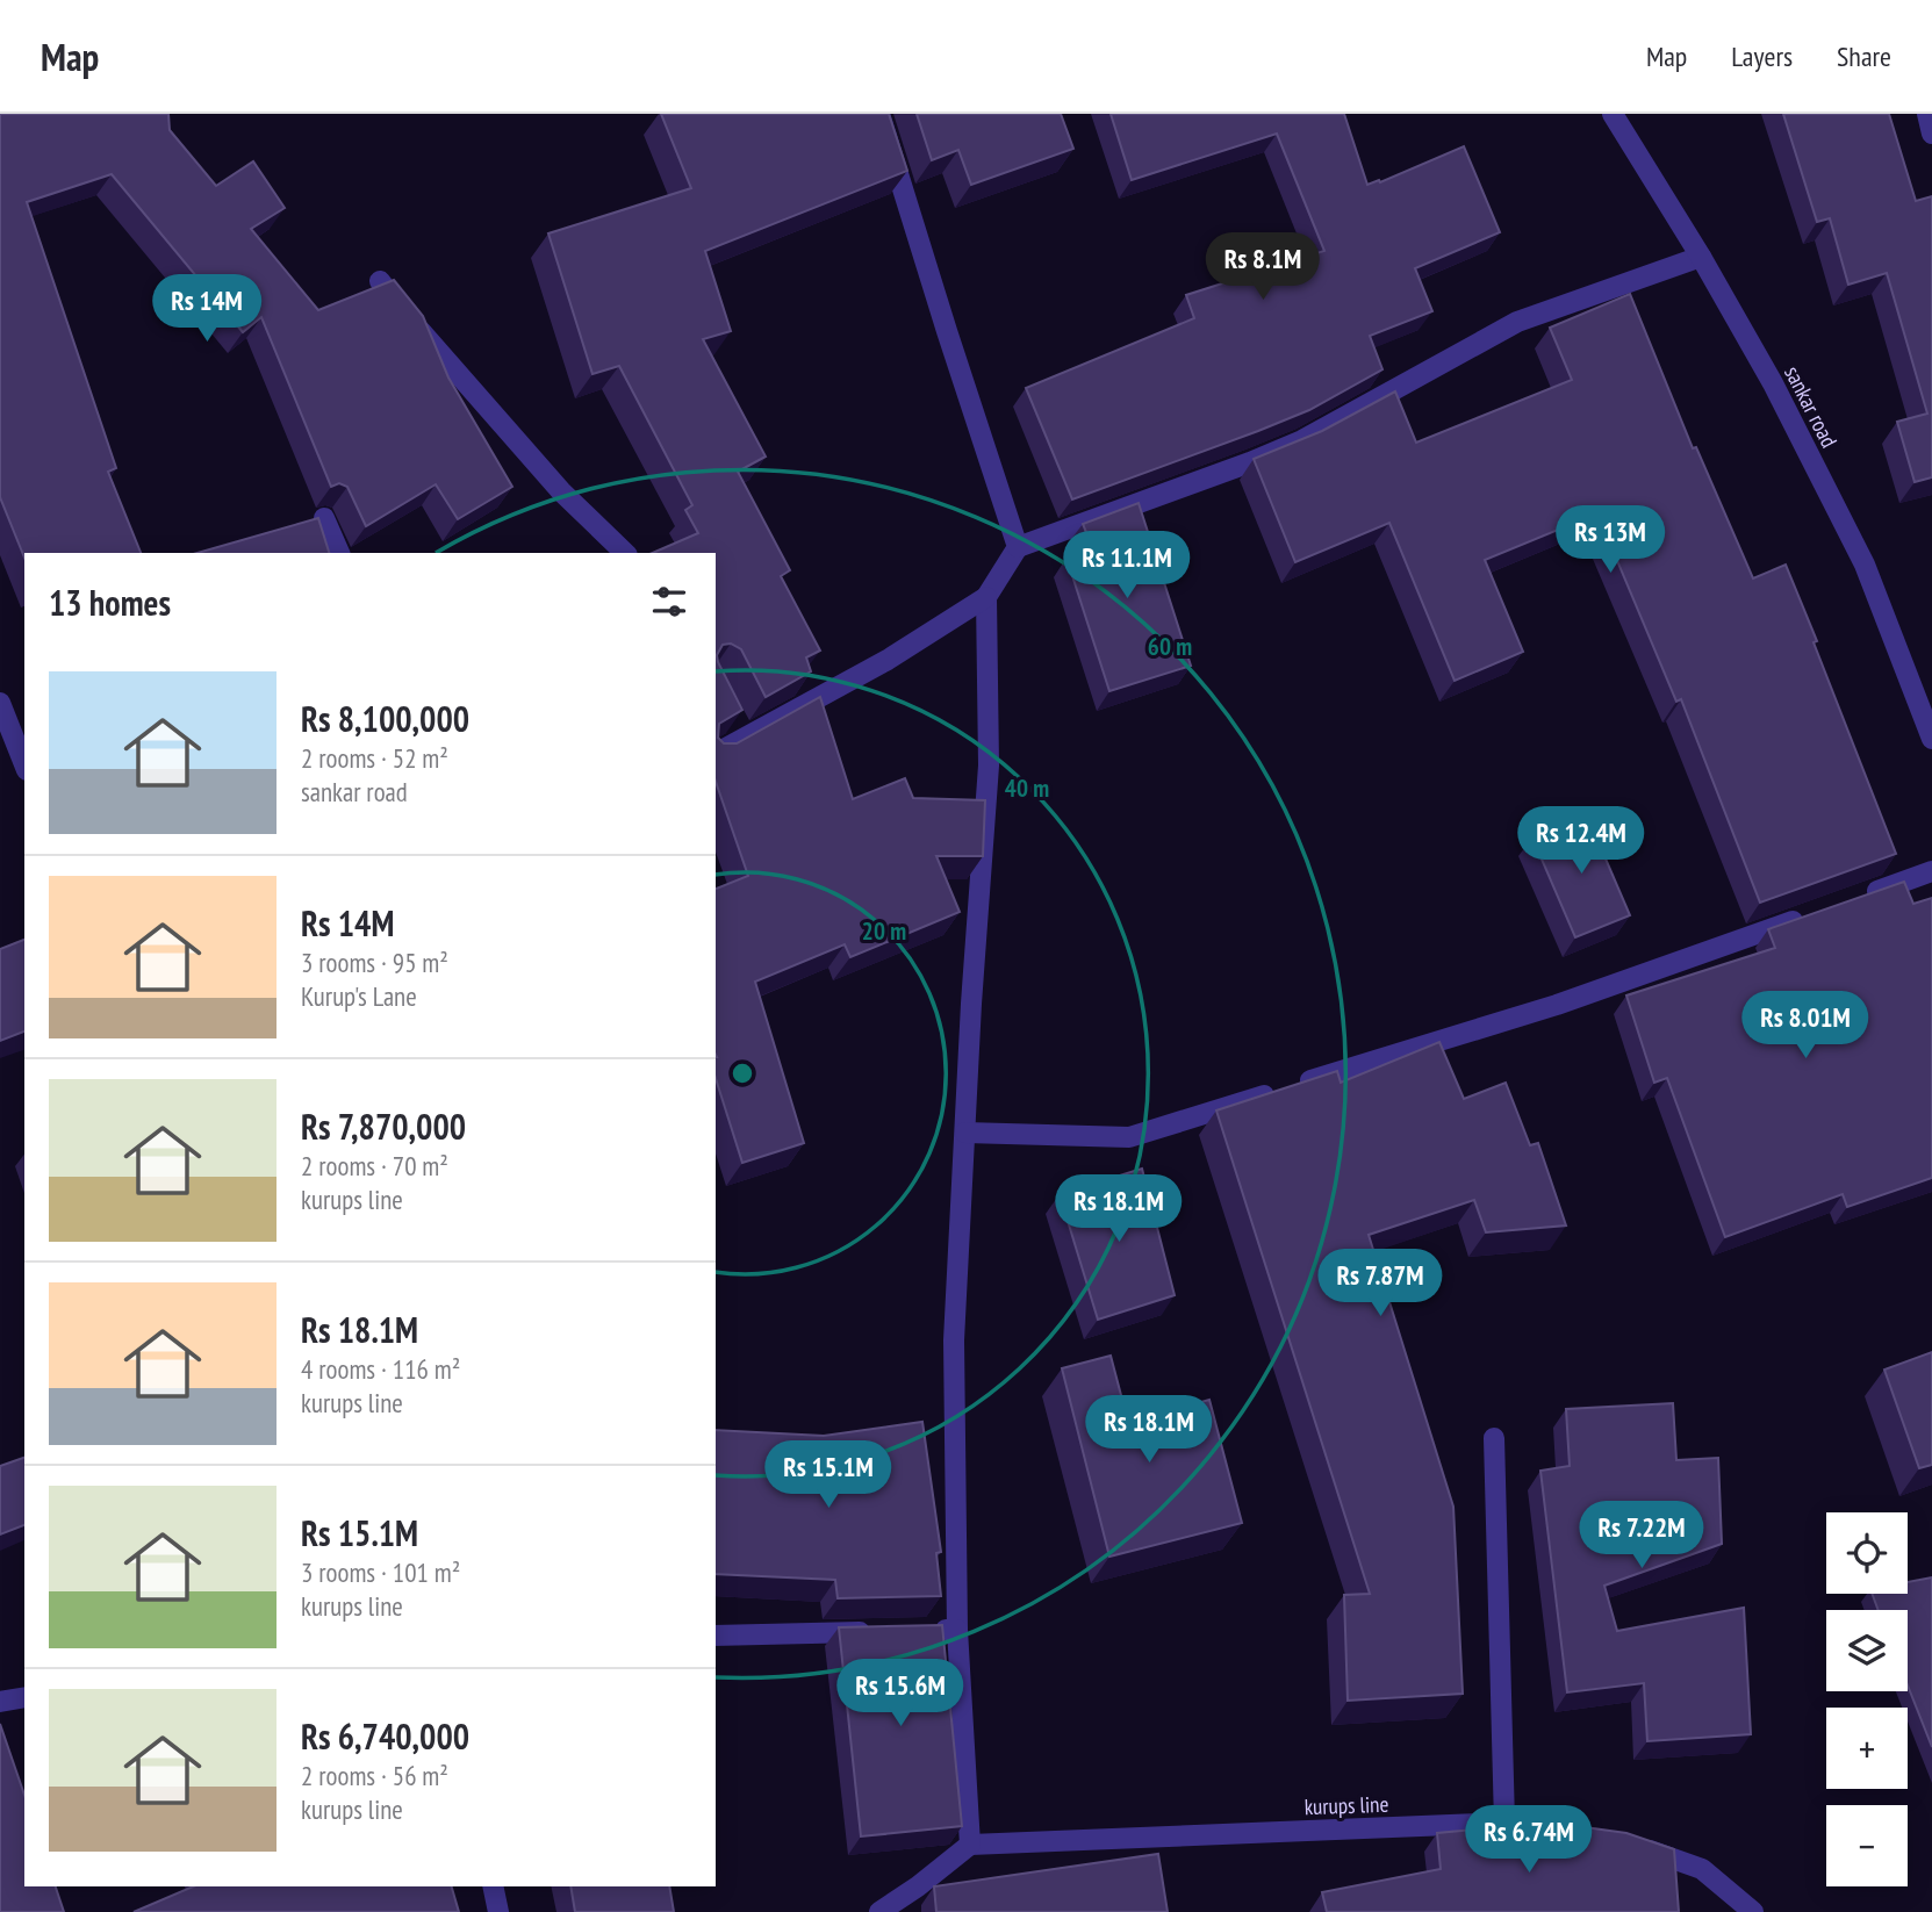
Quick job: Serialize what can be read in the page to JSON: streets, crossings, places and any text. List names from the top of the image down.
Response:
{
  "streets": {
    "street": ["sankar road", "kurups line"]
  },
  "page": {
    "header": "Map",
    "nav": ["Map", "Layers", "Share"],
    "price": [
      "Rs 8.1M",
      "Rs 14M",
      "Rs 13M",
      "Rs 11.1M",
      "Rs 12.4M",
      "Rs 8.01M",
      "Rs 18.1M",
      "Rs 7.87M",
      "Rs 18.1M",
      "Rs 15.1M",
      "Rs 7.22M",
      "Rs 15.6M",
      "Rs 6.74M"
    ],
    "heading": "13 homes",
    "list": [
      {
        "name": "Rs 8,100,000",
        "note": "2 rooms · 52 m² · sankar road"
      },
      {
        "name": "Rs 14M",
        "note": "3 rooms · 95 m² · Kurup's Lane"
      },
      {
        "name": "Rs 7,870,000",
        "note": "2 rooms · 70 m² · kurups line"
      },
      {
        "name": "Rs 18.1M",
        "note": "4 rooms · 116 m² · kurups line"
      },
      {
        "name": "Rs 15.1M",
        "note": "3 rooms · 101 m² · kurups line"
      },
      {
        "name": "Rs 6,740,000",
        "note": "2 rooms · 56 m² · kurups line"
      }
    ],
    "map_buttons": ["+", "−"]
  },
  "rings": ["60 m", "40 m", "20 m"]
}
